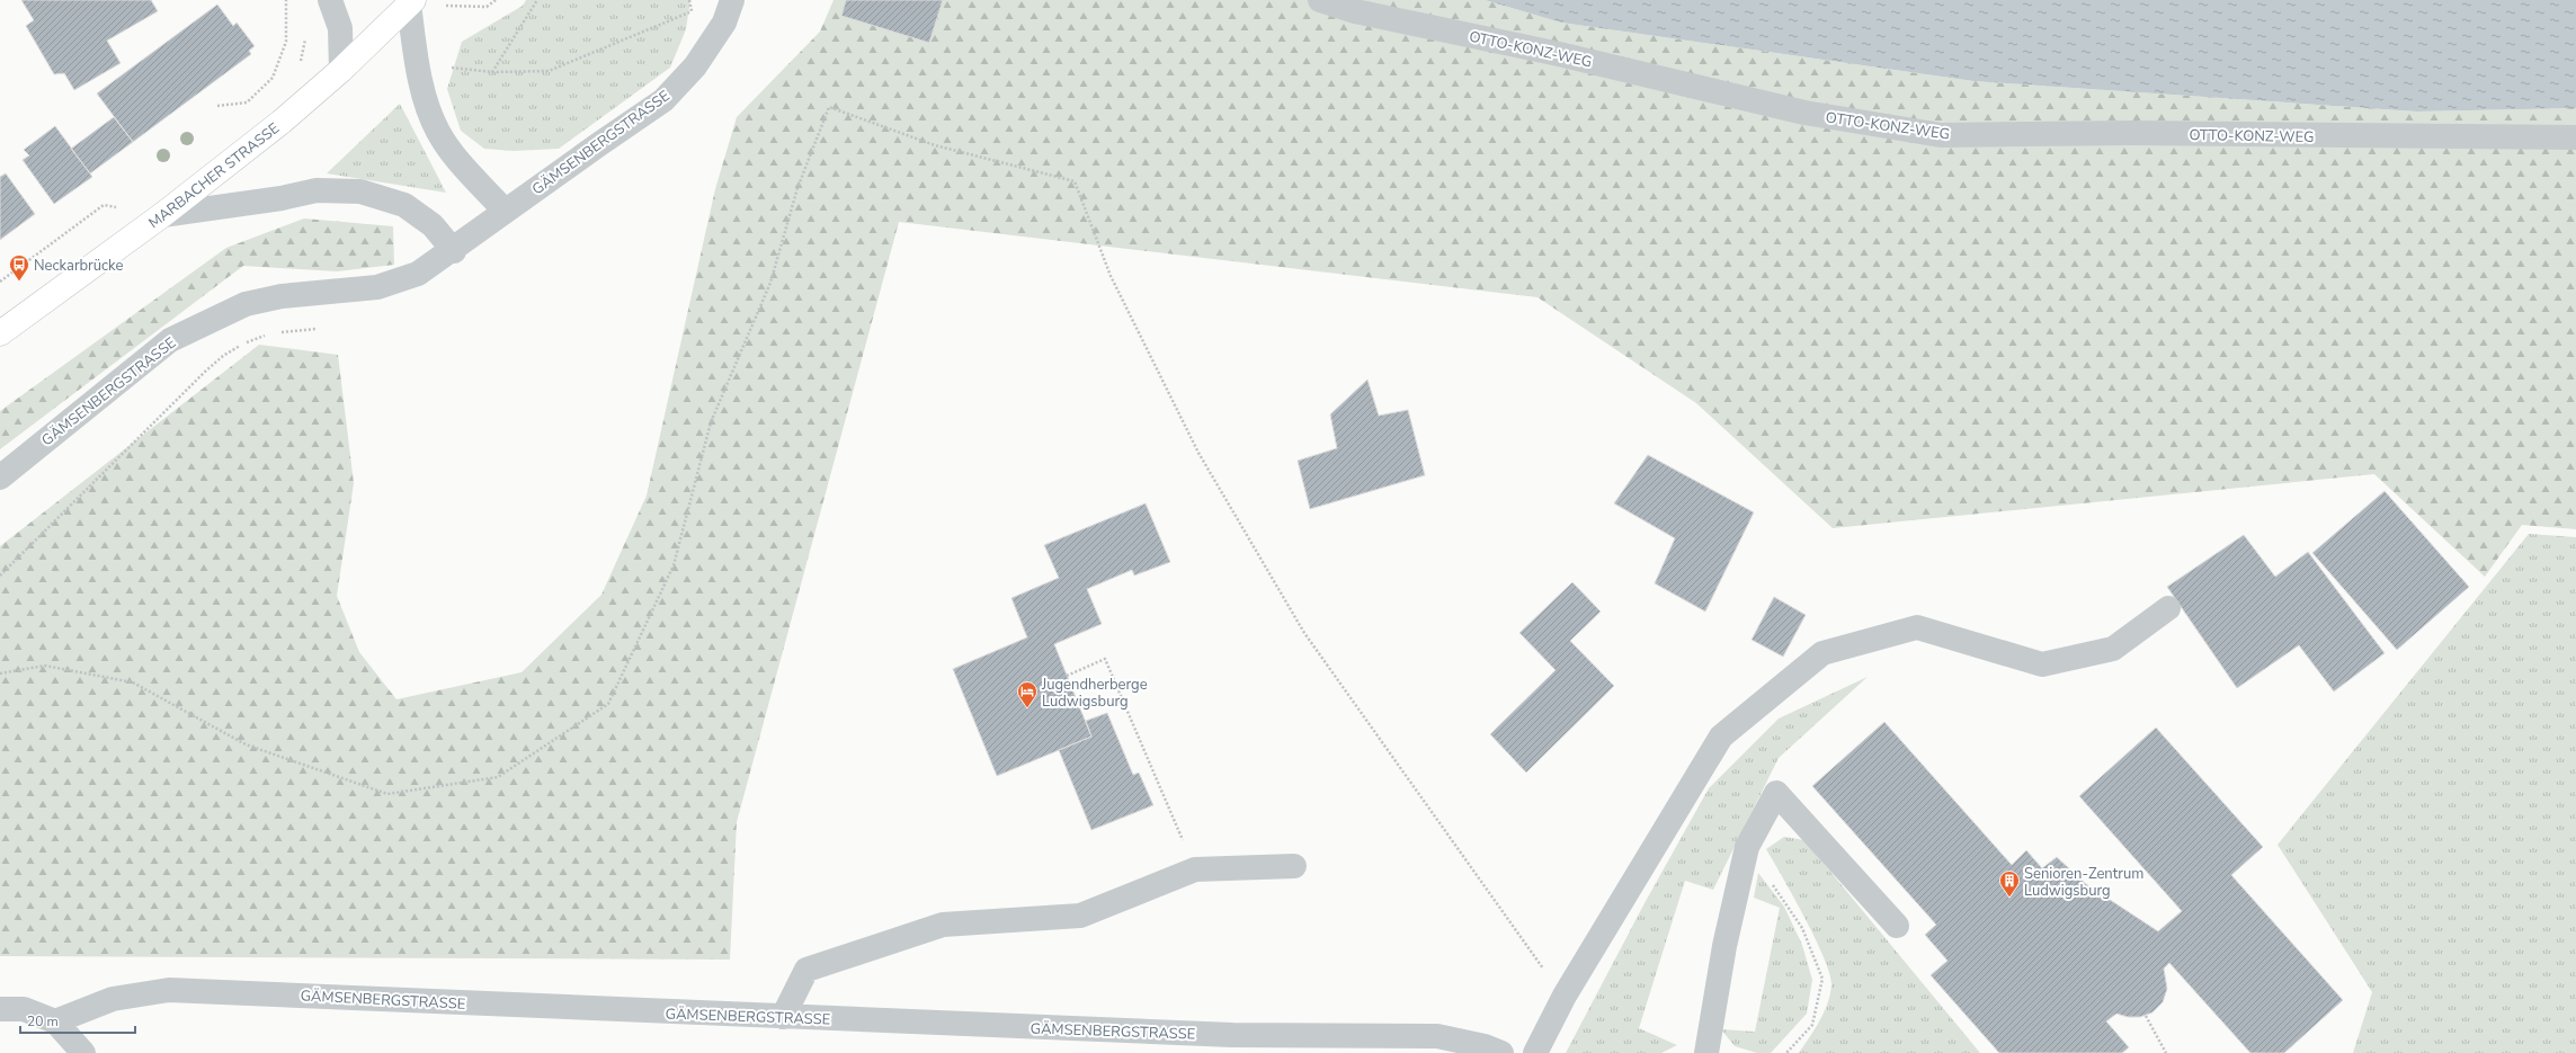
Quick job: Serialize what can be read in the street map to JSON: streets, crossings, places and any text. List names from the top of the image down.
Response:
{
  "streets": {
    "main road": ["MARBACHER STRASSE"],
    "street": ["OTTO-KONZ-WEG", "GÄMSENBERGSTRASSE"]
  },
  "places": {
    "bus stop": ["Neckarbrücke"],
    "hotel": ["Jugendherberge Ludwigsburg"],
    "building": ["Senioren-Zentrum Ludwigsburg"]
  },
  "scale_bar": "20 m"
}
